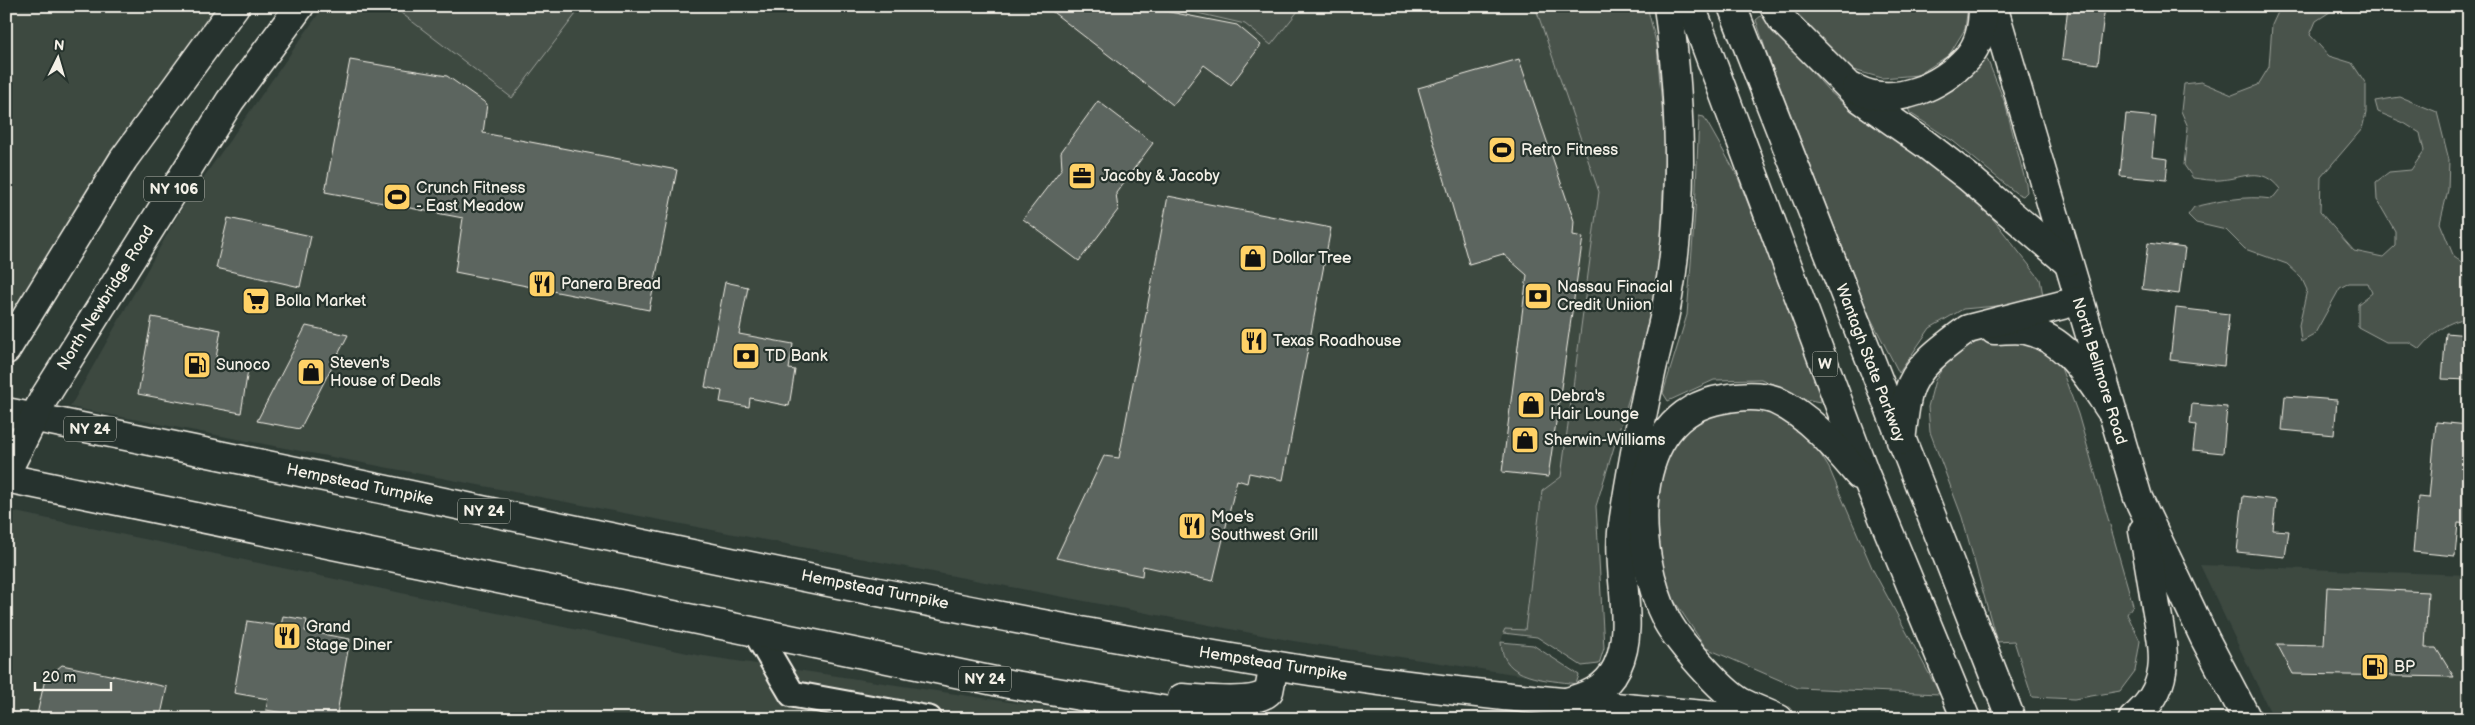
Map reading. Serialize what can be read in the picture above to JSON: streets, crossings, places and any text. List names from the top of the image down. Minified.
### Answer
{"streets":{"main road":["NY 106","North Newbridge Road","Wantagh State Parkway","W","North Bellmore Road","NY 24","Hempstead Turnpike"]},"crossings":[["NY 106","North Newbridge Road"],["NY 106","Hempstead Turnpike"],["North Newbridge Road","Hempstead Turnpike"]],"places":{"sports":["Retro Fitness","Crunch Fitness - East Meadow"],"office":["Jacoby & Jacoby"],"shop":["Dollar Tree","Steven's House of Deals","Debra's Hair Lounge","Sherwin-Williams"],"restaurant":["Panera Bread","Texas Roadhouse","Moe's Southwest Grill","Grand Stage Diner"],"bank":["Nassau Finacial Credit Uniion","TD Bank"],"supermarket":["Bolla Market"],"fuel station":["Sunoco","BP"]},"scale_bar":"20 m","north":"top"}
